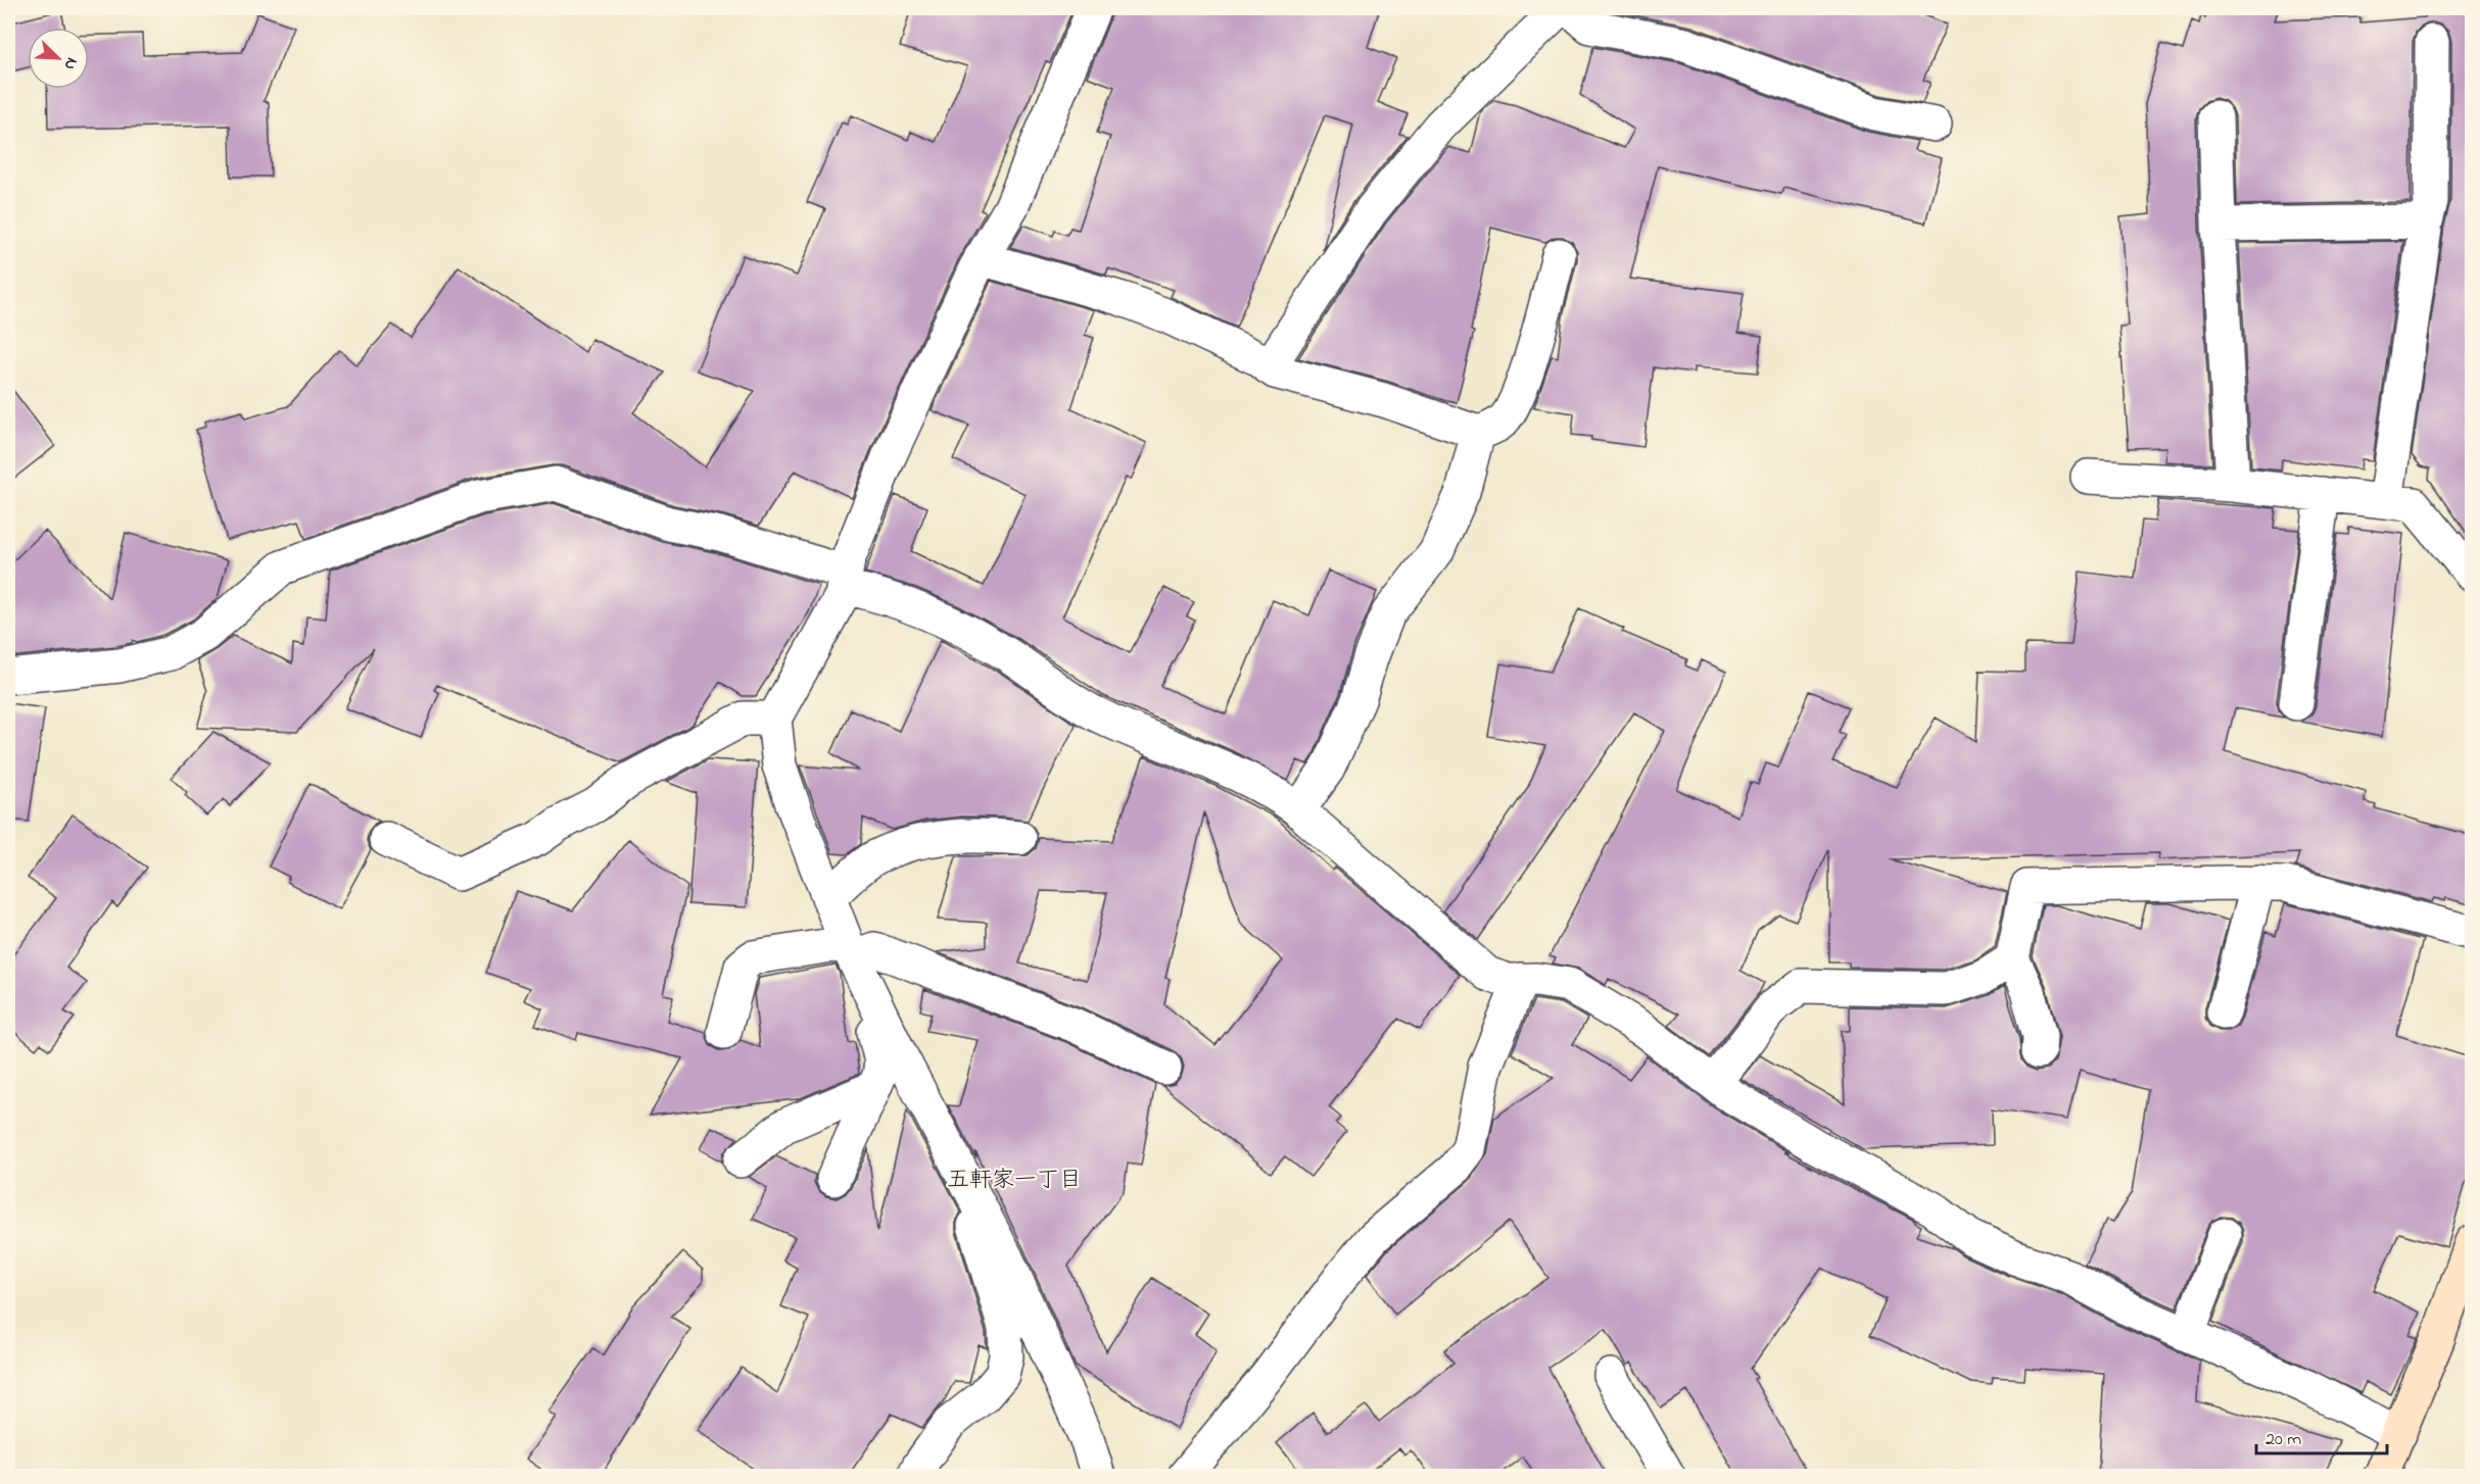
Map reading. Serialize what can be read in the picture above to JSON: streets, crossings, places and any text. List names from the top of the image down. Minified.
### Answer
{"districts":["五軒家一丁目"],"scale_bar":"20 m","north":"bottom right"}
